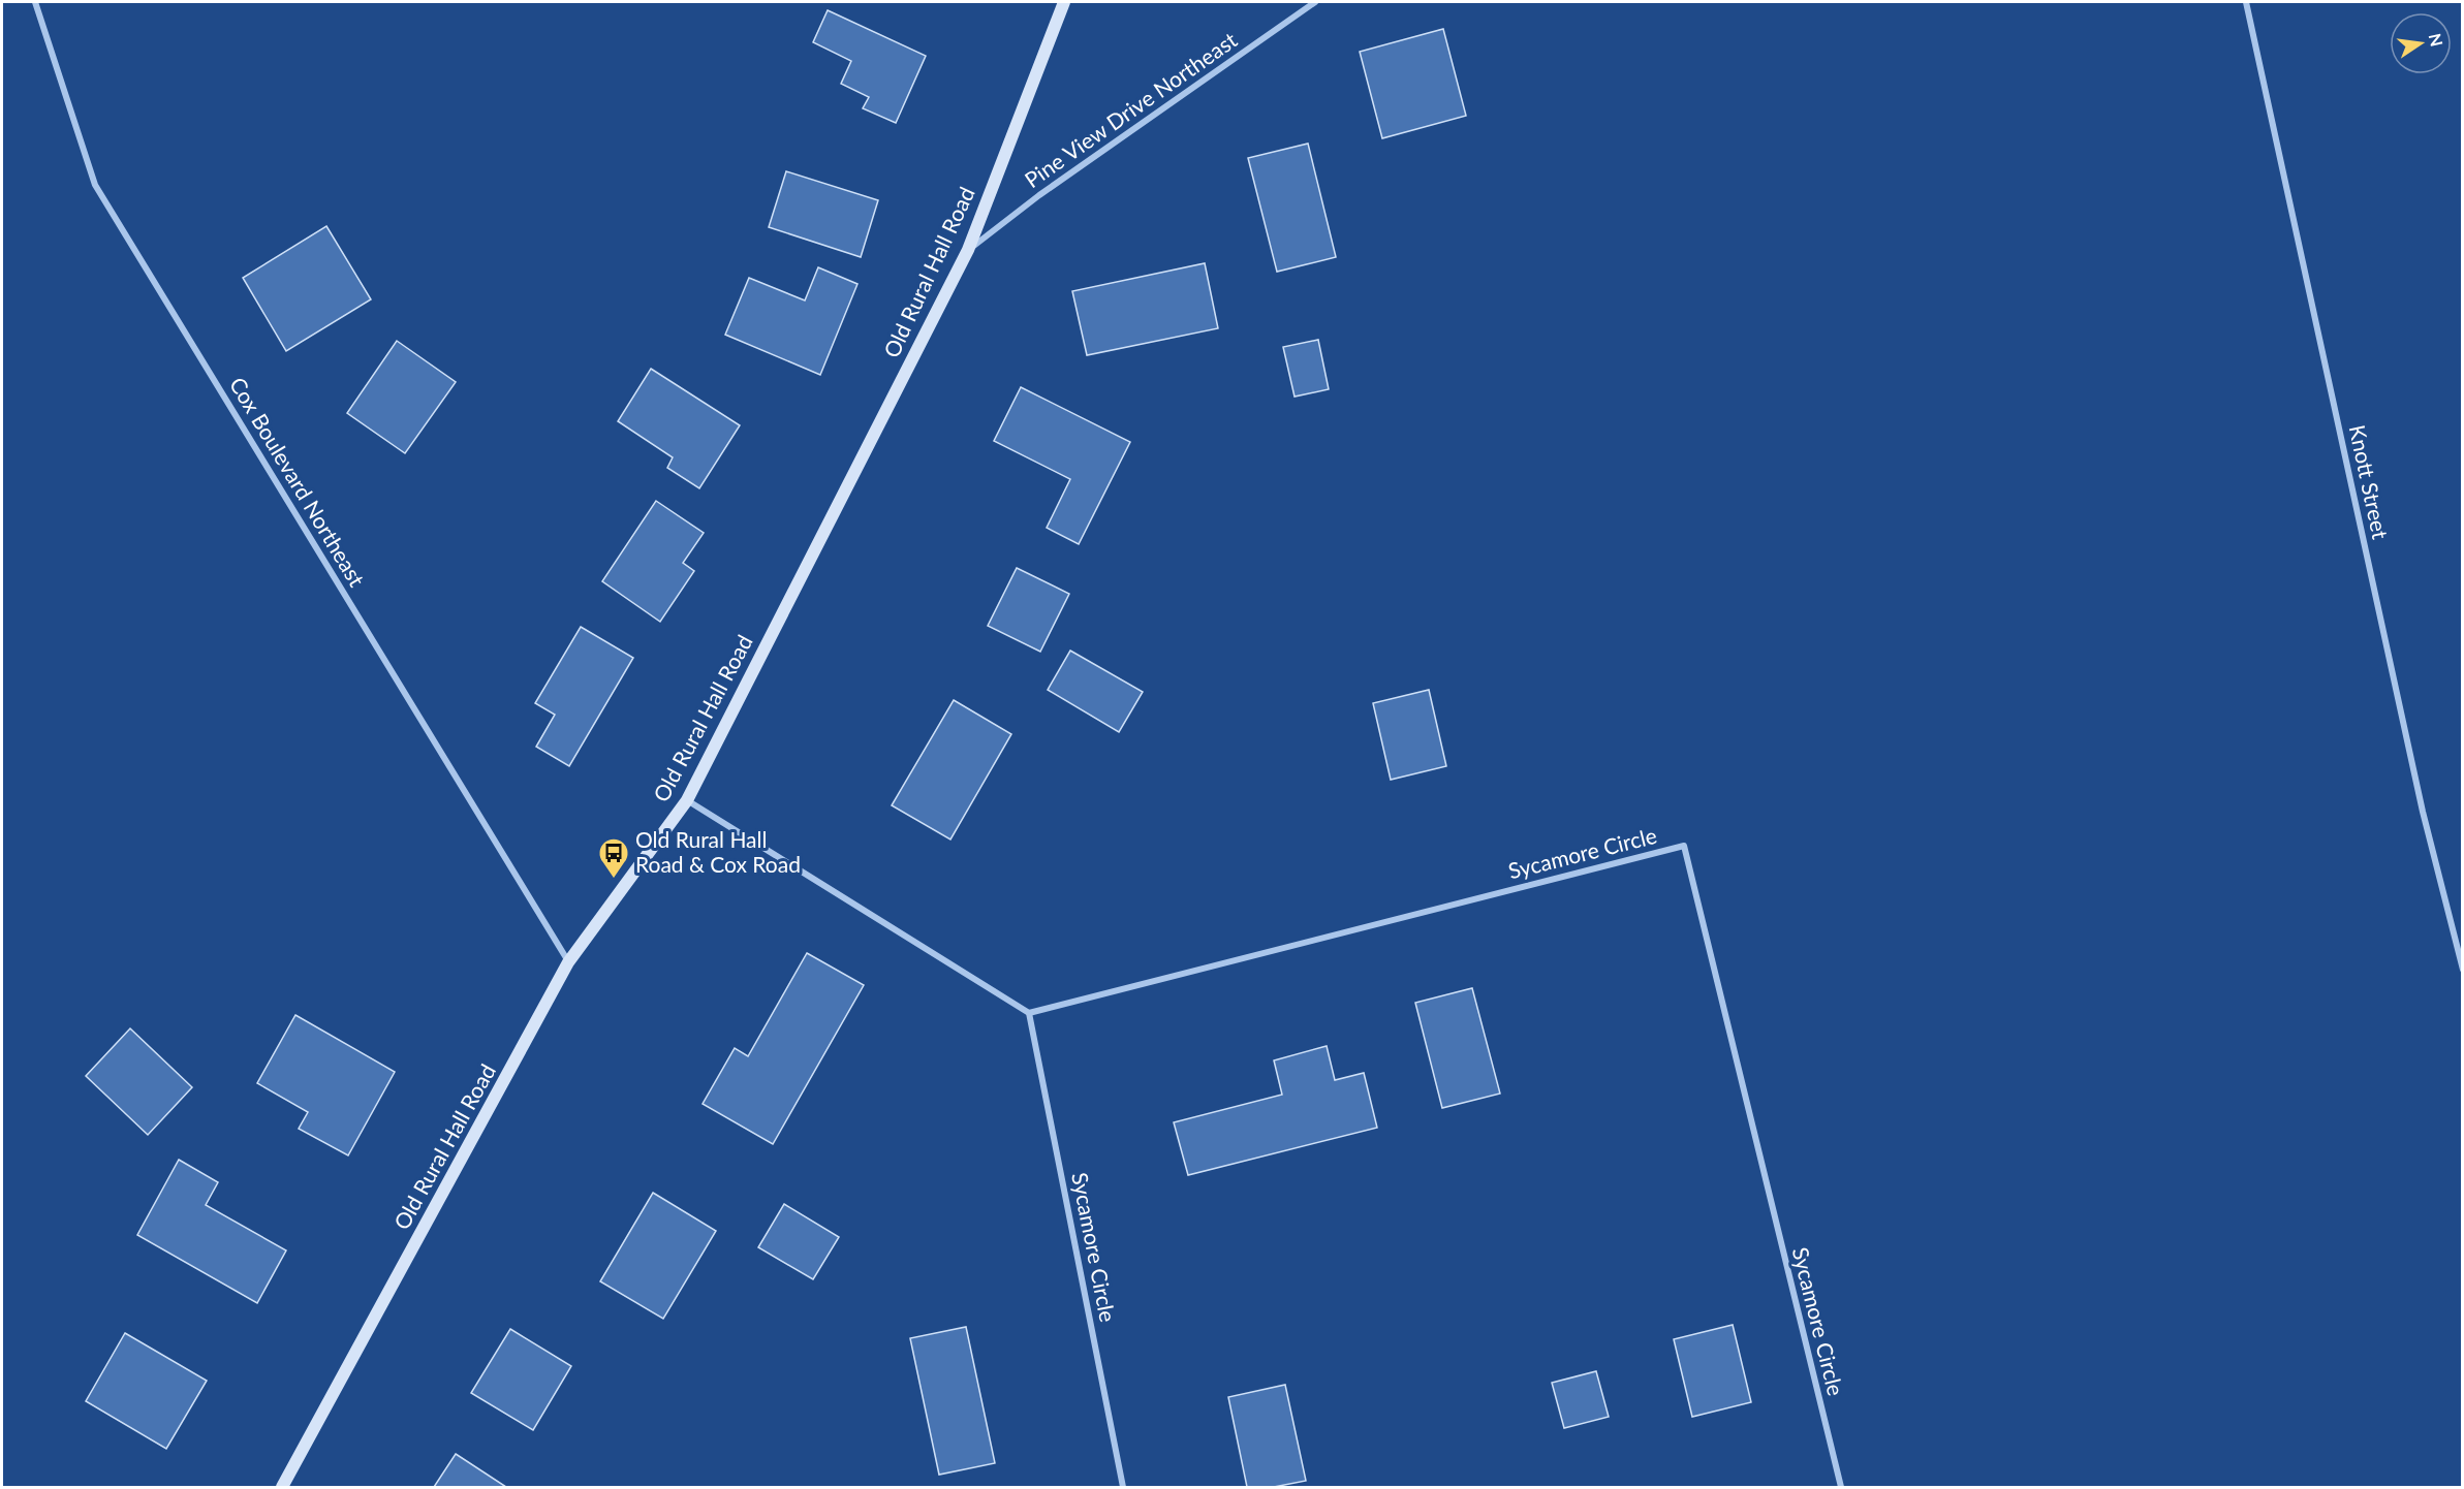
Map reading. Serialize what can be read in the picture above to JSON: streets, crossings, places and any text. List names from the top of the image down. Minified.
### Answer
{"streets":{"main road":["Old Rural Hall Road"],"street":["Pine View Drive Northeast","Cox Boulevard Northeast","Knott Street","Sycamore Circle"]},"crossings":[["Pine View Drive Northeast","Old Rural Hall Road"],["Old Rural Hall Road","Cox Boulevard Northeast"]],"places":{"bus stop":["Old Rural Hall Road & Cox Road"]},"north":"right"}
